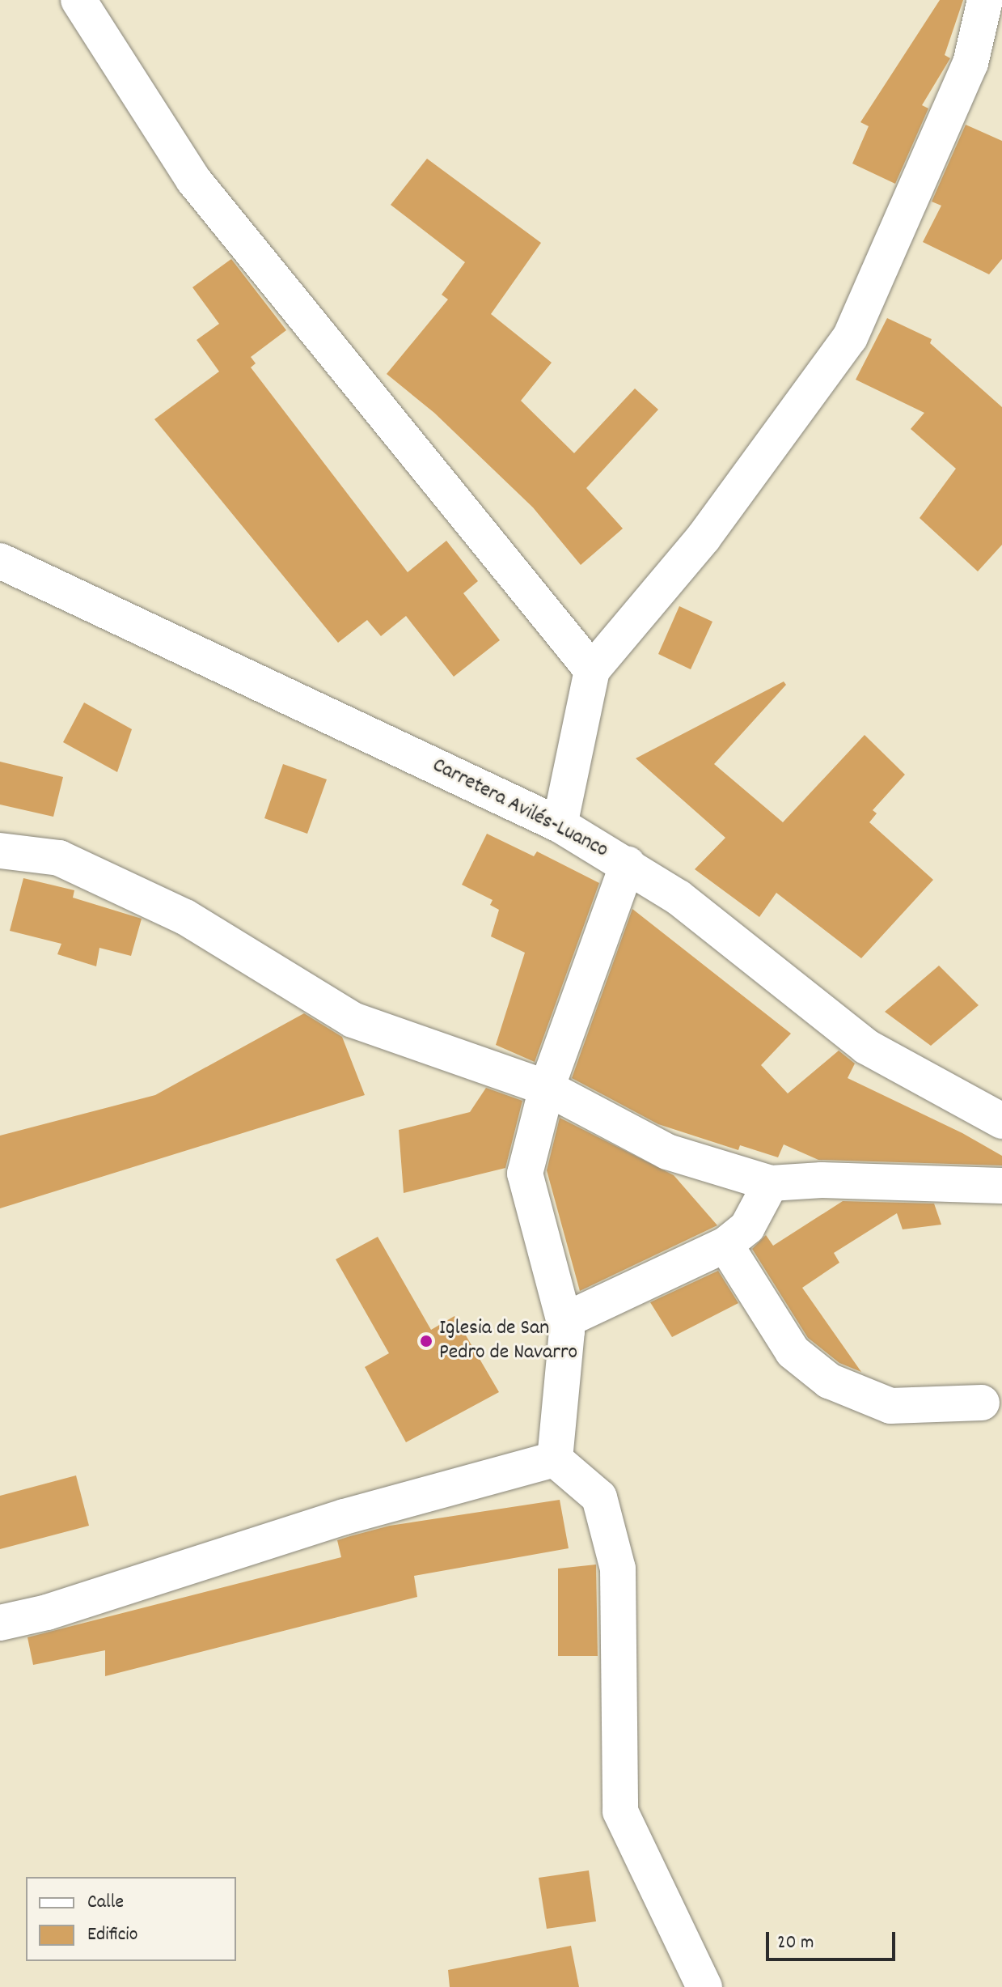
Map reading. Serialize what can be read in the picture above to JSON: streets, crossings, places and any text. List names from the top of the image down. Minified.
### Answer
{"streets":{"street":["Carretera Avilés-Luanco"]},"places":["Iglesia de San Pedro de Navarro"],"legend":["Calle","Edificio"],"scale_bar":"20 m"}
